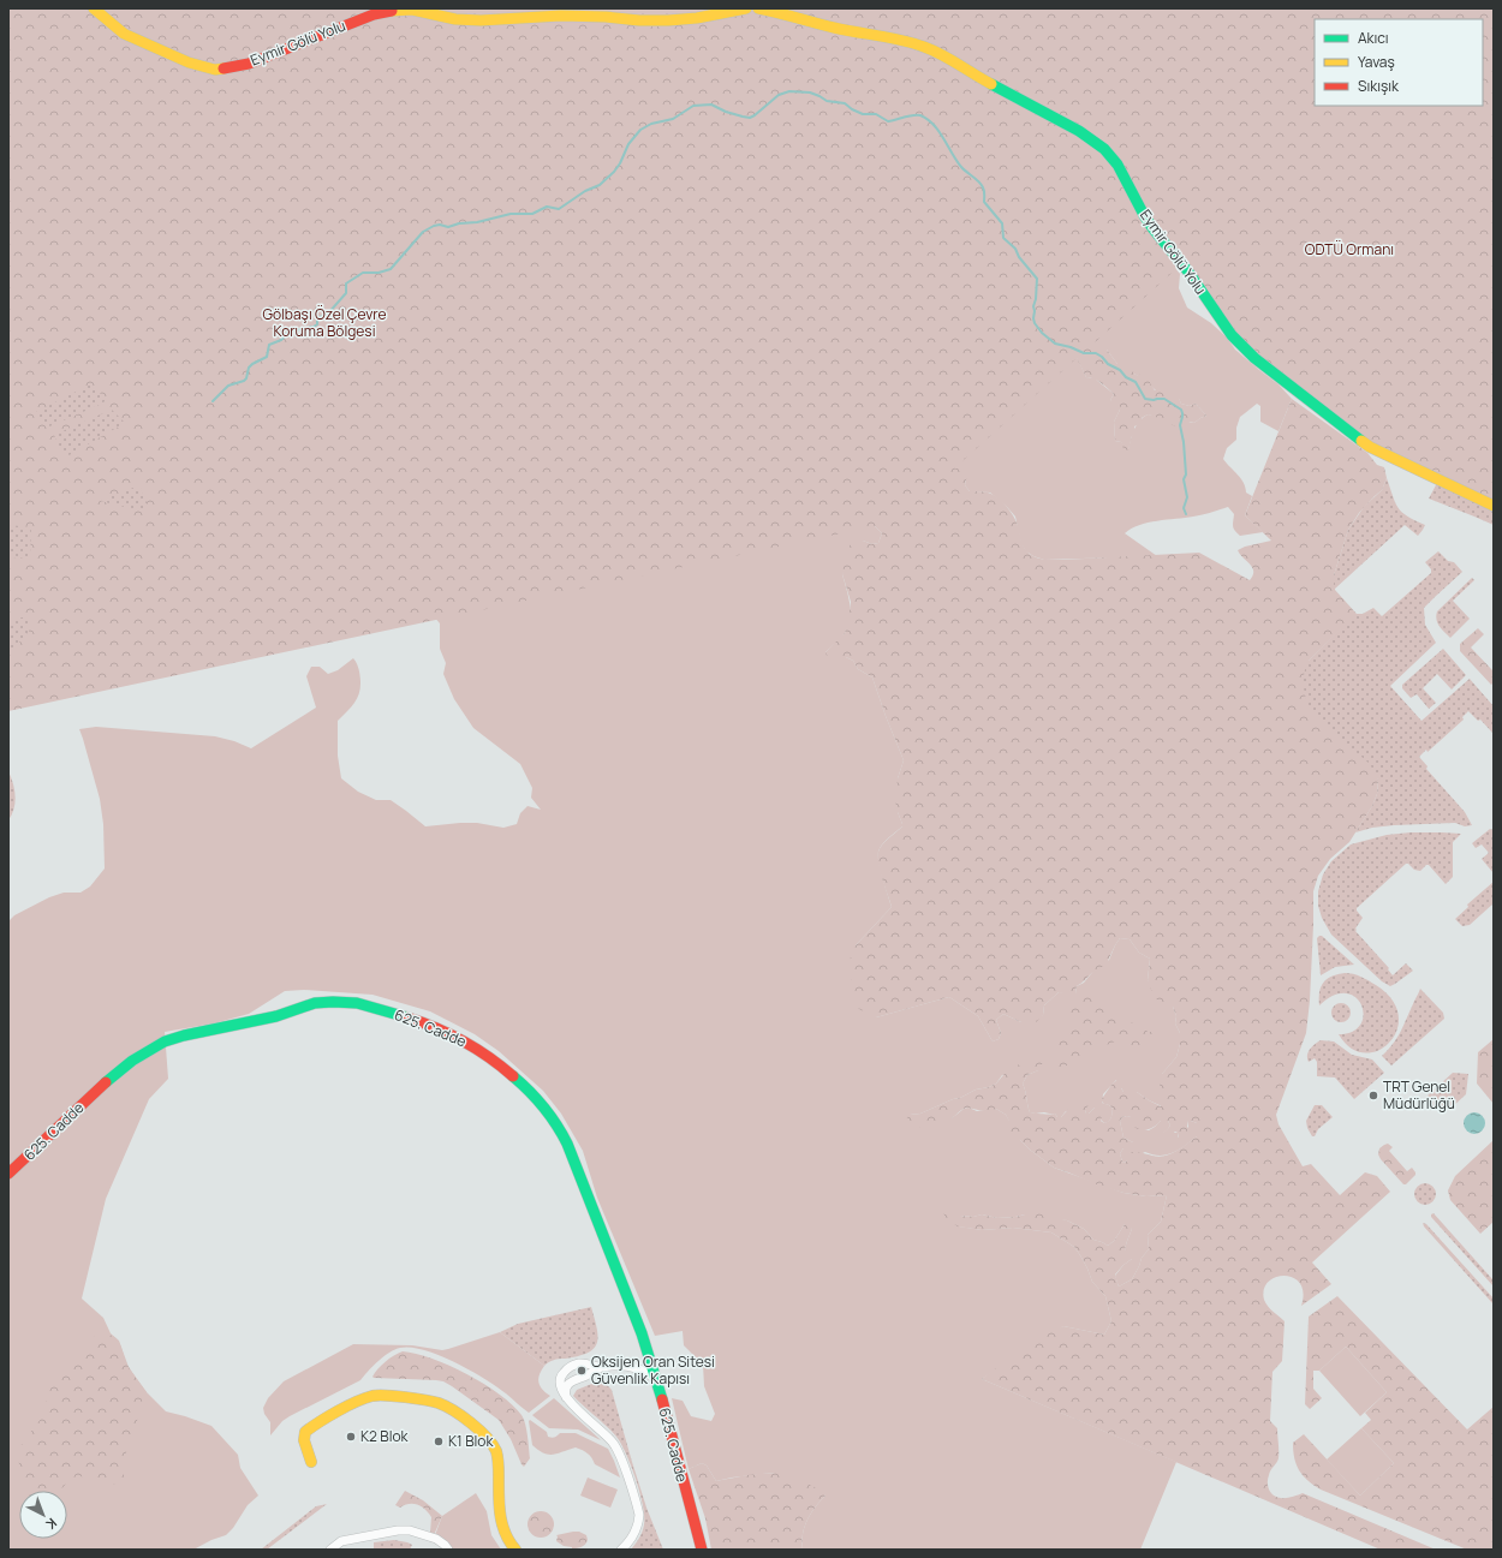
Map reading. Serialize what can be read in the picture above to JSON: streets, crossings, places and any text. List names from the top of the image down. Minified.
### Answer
{"streets":{"street":["Eymir Gölü Yolu","625. Cadde"]},"parks":["ODTÜ Ormanı","Gölbaşı Özel Çevre Koruma Bölgesi"],"places":["TRT Genel Müdürlüğü","Oksijen Oran Sitesi Güvenlik Kapısı","K2 Blok","K1 Blok"],"legend":["Akıcı","Yavaş","Sıkışık"],"north":"bottom right"}
